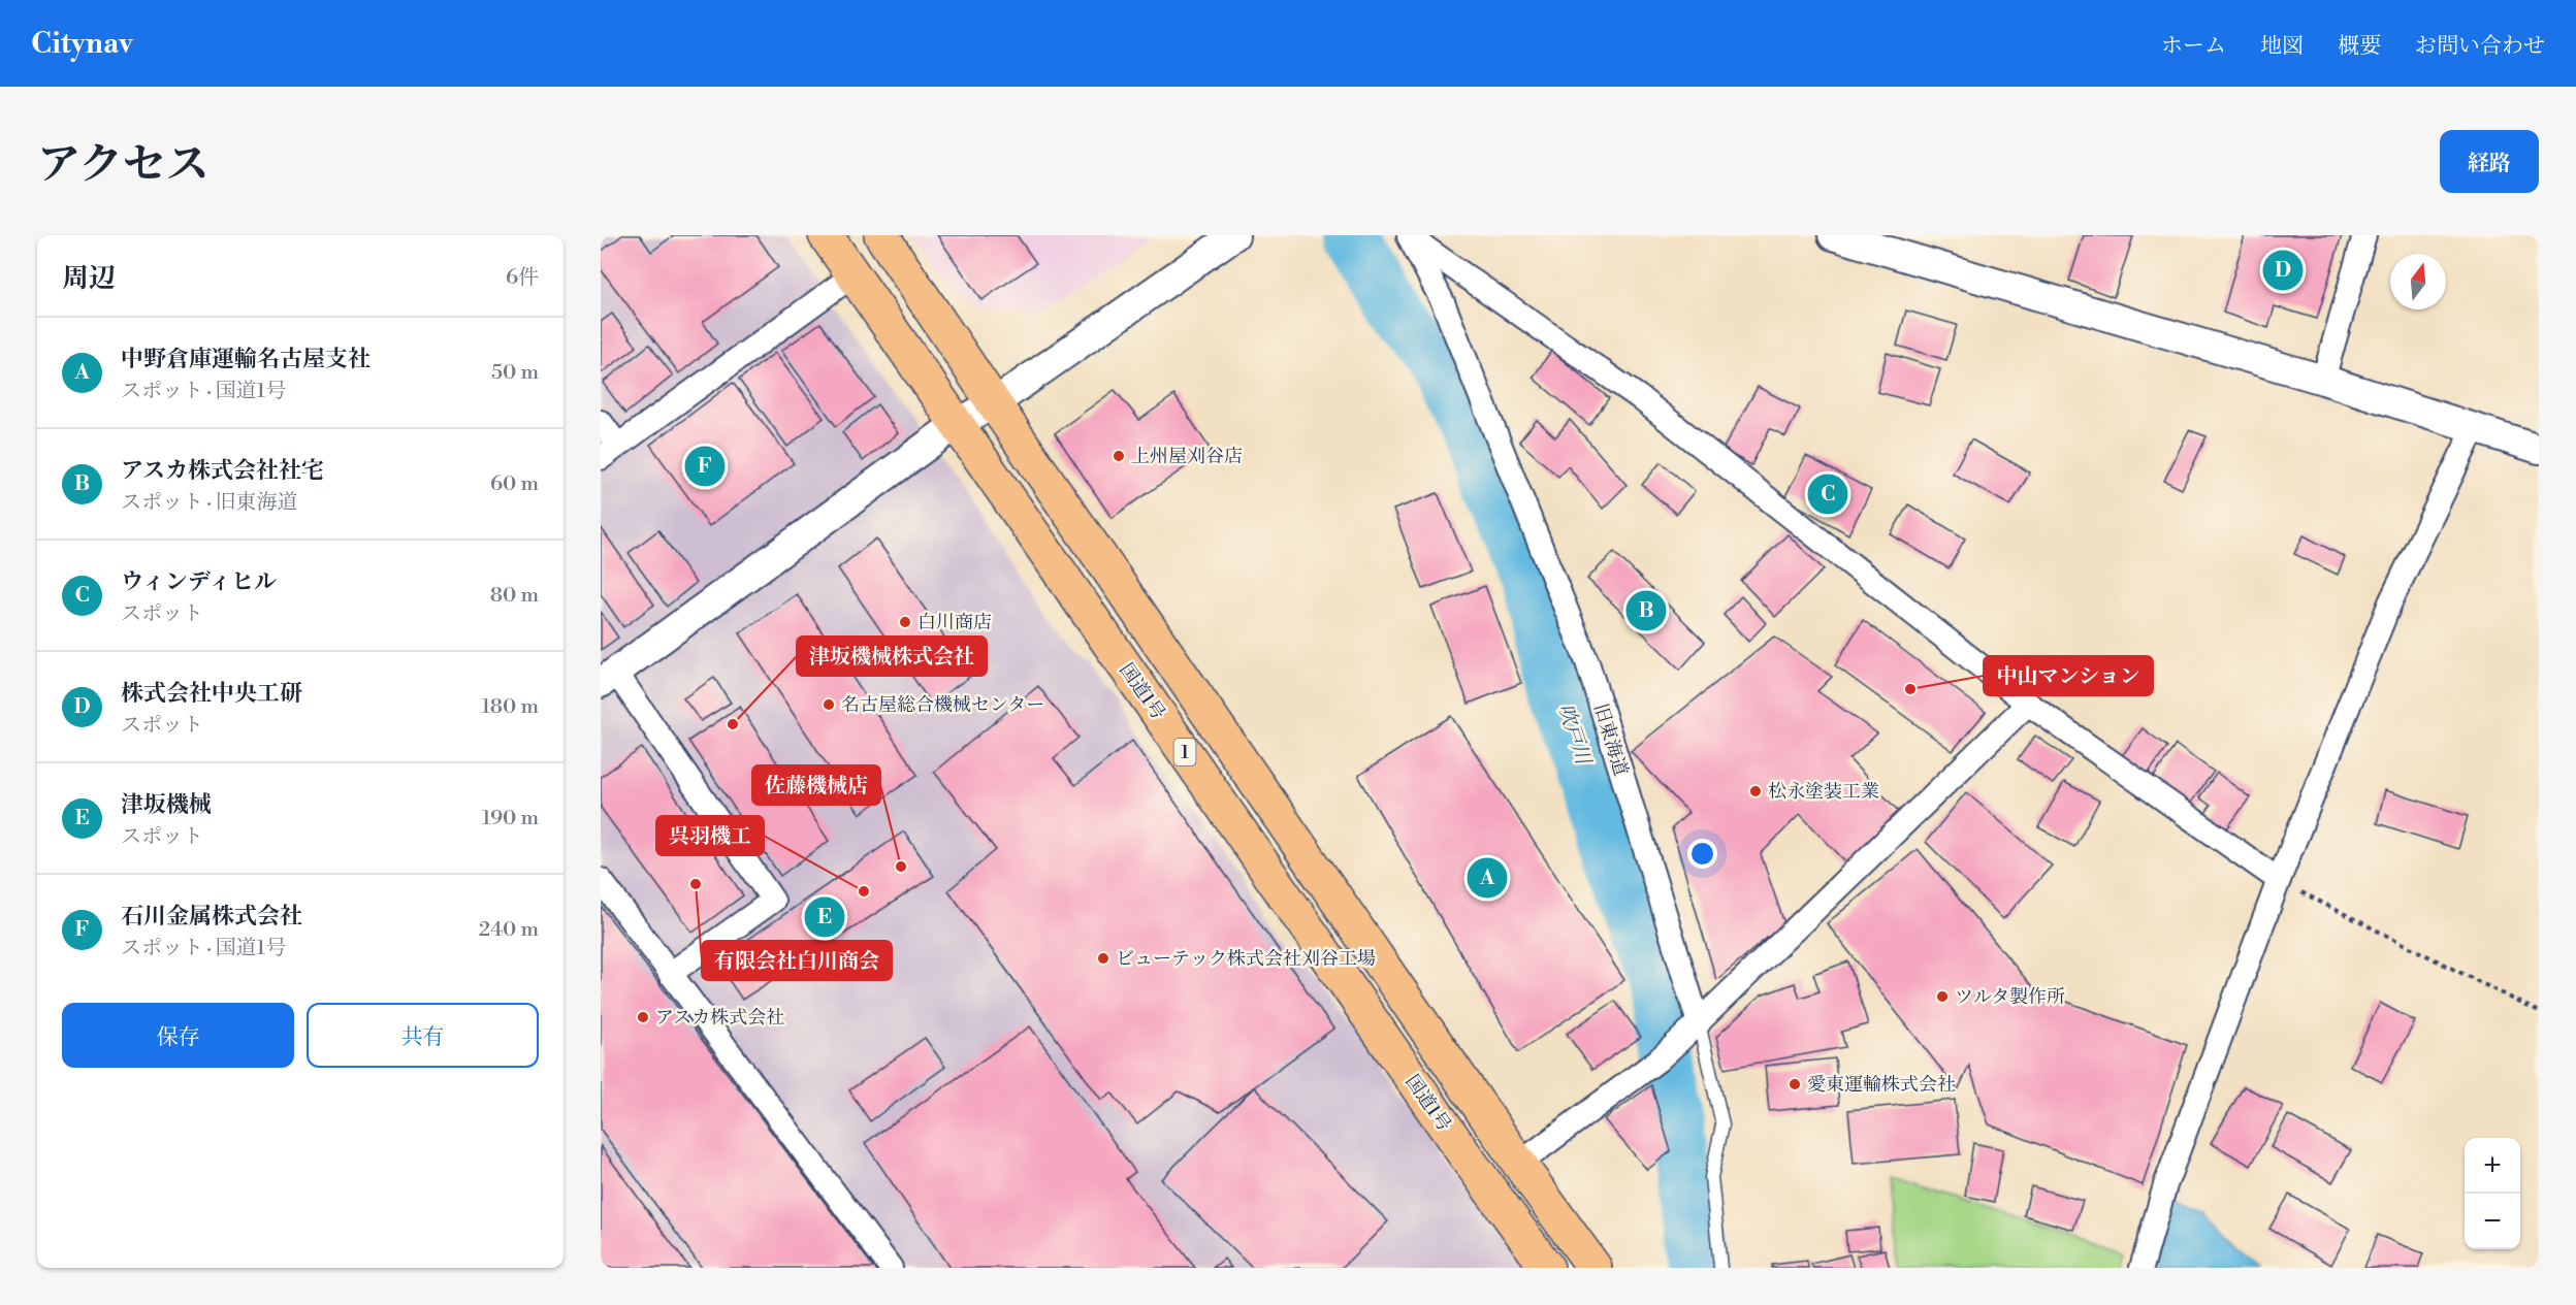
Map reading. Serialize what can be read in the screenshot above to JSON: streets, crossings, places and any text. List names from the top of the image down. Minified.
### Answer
{"streets":{"highway":["国道1号","1"],"street":["旧東海道"]},"water":["吹戸川"],"places":["上州屋刈谷店","白川商店","中山マンション","名古屋総合機械センター","津坂機械株式会社","松永塗装工業","佐藤機械店","有限会社白川商会","呉羽機工","ビューテック株式会社刈谷工場","ツルタ製作所","アスカ株式会社","愛東運輸株式会社"],"north":"top","page":{"header":"Citynav","nav":["ホーム","地図","概要","お問い合わせ"],"title":"アクセス","buttons":["経路",["保存","共有"]],"heading":["周辺","6件"],"pins":["D","F","C","B","A","E"],"list":[{"mark":"A","name":"中野倉庫運輸名古屋支社","note":"スポット · 国道1号","value":"50 m"},{"mark":"B","name":"アスカ株式会社社宅","note":"スポット · 旧東海道","value":"60 m"},{"mark":"C","name":"ウィンディヒル","note":"スポット","value":"80 m"},{"mark":"D","name":"株式会社中央工研","note":"スポット","value":"180 m"},{"mark":"E","name":"津坂機械","note":"スポット","value":"190 m"},{"mark":"F","name":"石川金属株式会社","note":"スポット · 国道1号","value":"240 m"}],"map_buttons":["+","−"]}}
